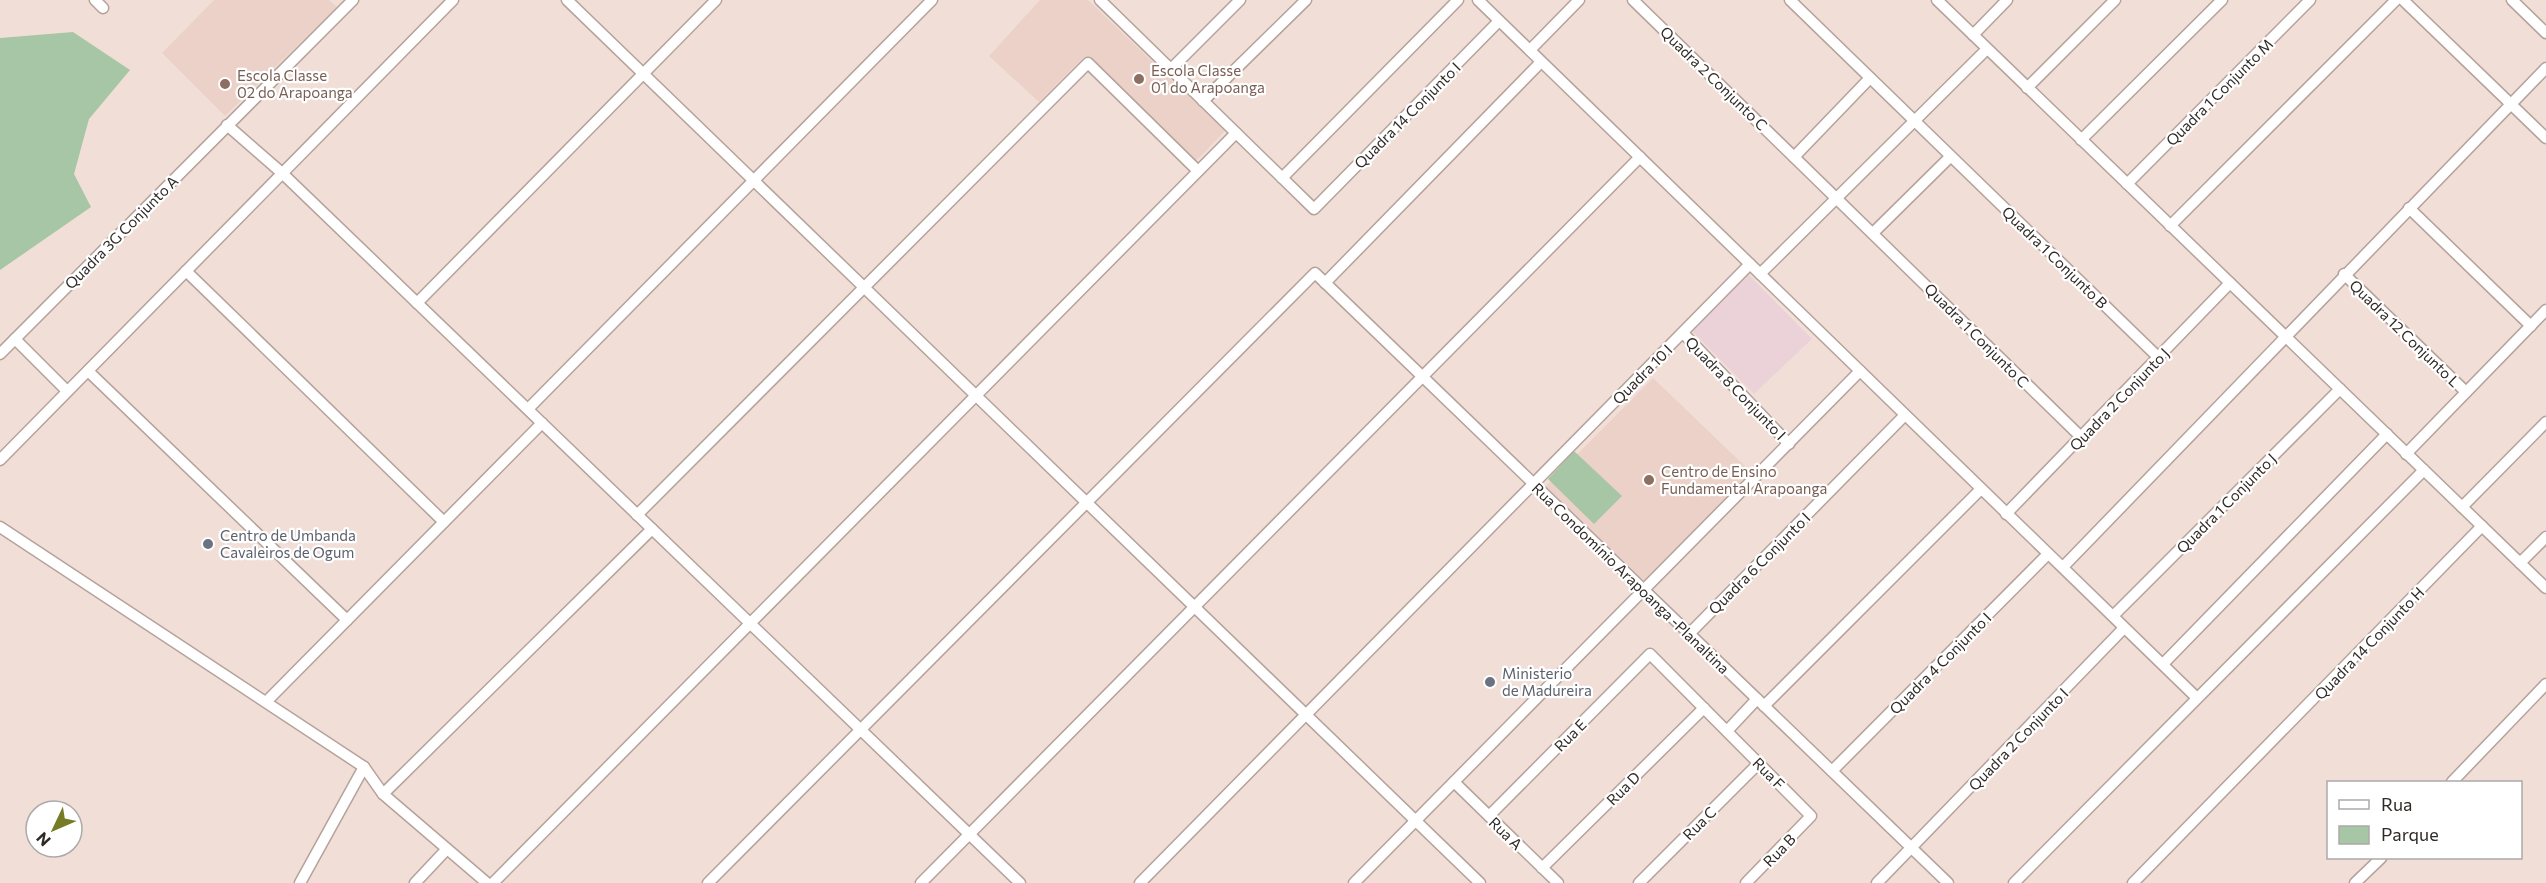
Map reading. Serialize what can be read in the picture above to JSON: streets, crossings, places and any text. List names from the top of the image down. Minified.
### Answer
{"streets":{"street":["Quadra 2 Conjunto C","Quadra 1 Conjunto M","Quadra 14 Conjunto I","Quadra 3G Conjunto A","Quadra 1 Conjunto B","Quadra 12 Conjunto L","Quadra 1 Conjunto C","Quadra 10 I","Quadra 8 Conjunto I","Quadra 2 Conjunto J","Quadra 1 Conjunto J","Quadra 6 Conjunto I","Rua Condomínio Arapoanga -Planaltina","Quadra 14 Conjunto H","Quadra 4 Conjunto I","Rua E","Quadra 2 Conjunto I","Rua F","Rua D","Rua C","Rua A","Rua B"]},"crossings":[["Quadra 2 Conjunto C","Quadra 1 Conjunto C"],["Quadra 1 Conjunto B","Quadra 2 Conjunto J"],["Quadra 1 Conjunto C","Quadra 2 Conjunto J"],["Quadra 10 I","Quadra 8 Conjunto I"],["Quadra 10 I","Rua Condomínio Arapoanga -Planaltina"],["Quadra 6 Conjunto I","Rua Condomínio Arapoanga -Planaltina"],["Rua Condomínio Arapoanga -Planaltina","Quadra 4 Conjunto I"],["Rua Condomínio Arapoanga -Planaltina","Quadra 2 Conjunto I"],["Rua E","Rua F"],["Rua E","Rua A"],["Rua F","Rua D"],["Rua F","Rua C"],["Rua F","Rua B"],["Rua D","Rua A"]],"places":["Escola Classe 01 do Arapoanga","Escola Classe 02 do Arapoanga","Centro de Ensino Fundamental Arapoanga","Centro de Umbanda Cavaleiros de Ogum","Ministerio de Madureira"],"legend":["Rua","Parque"],"north":"bottom left"}
